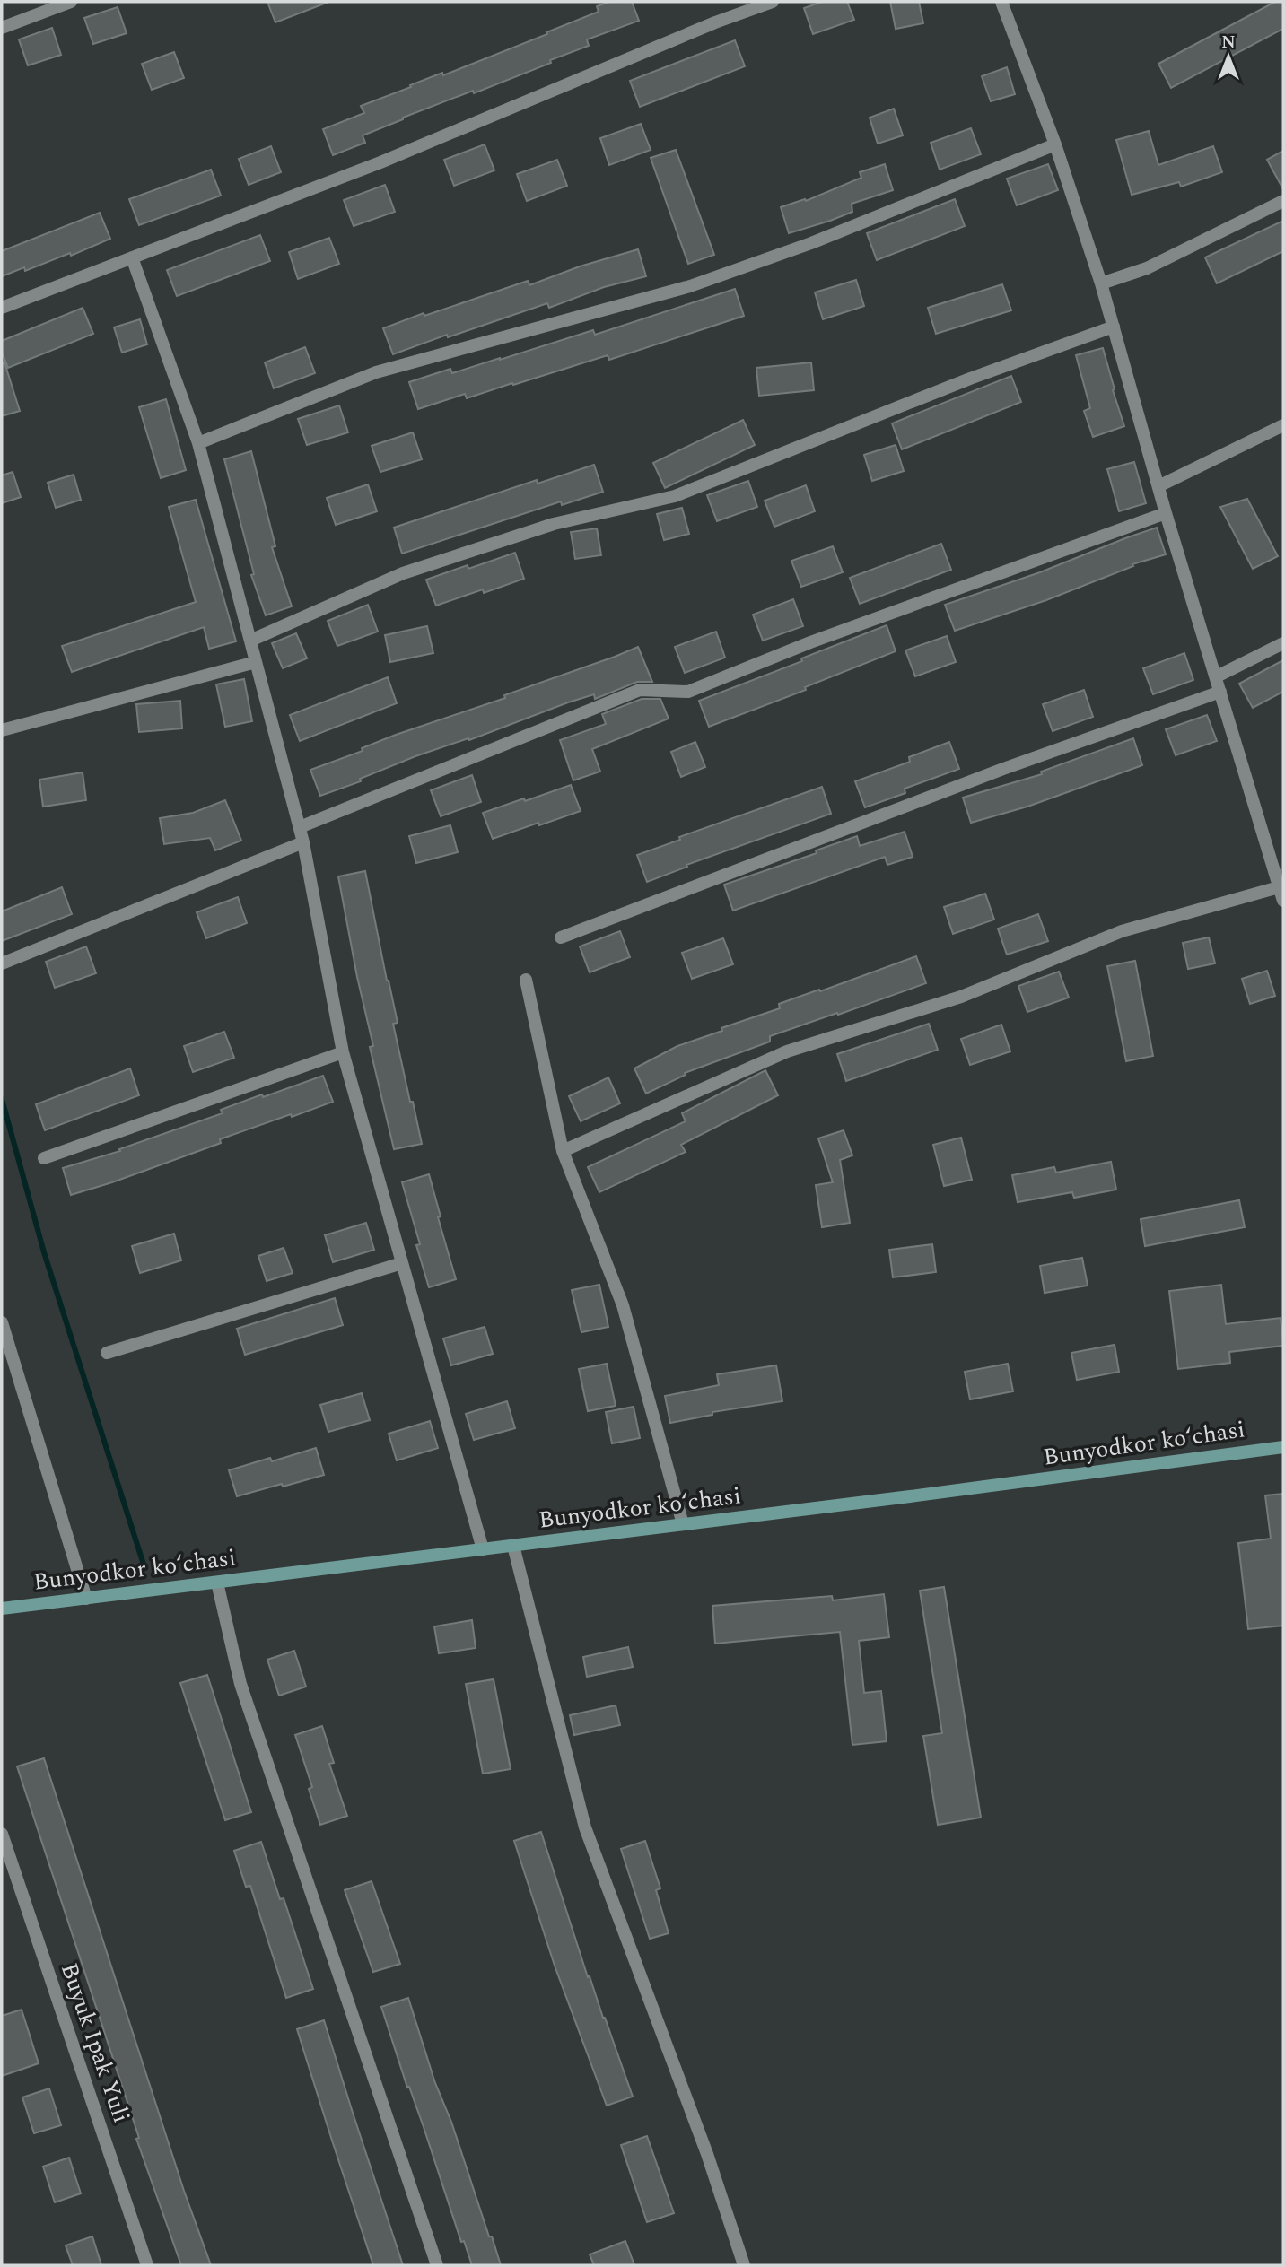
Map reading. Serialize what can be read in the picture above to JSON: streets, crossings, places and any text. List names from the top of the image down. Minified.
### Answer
{"streets":{"main road":["Bunyodkor koʻchasi"],"street":["Buyuk Ipak Yuli"]},"north":"top"}
